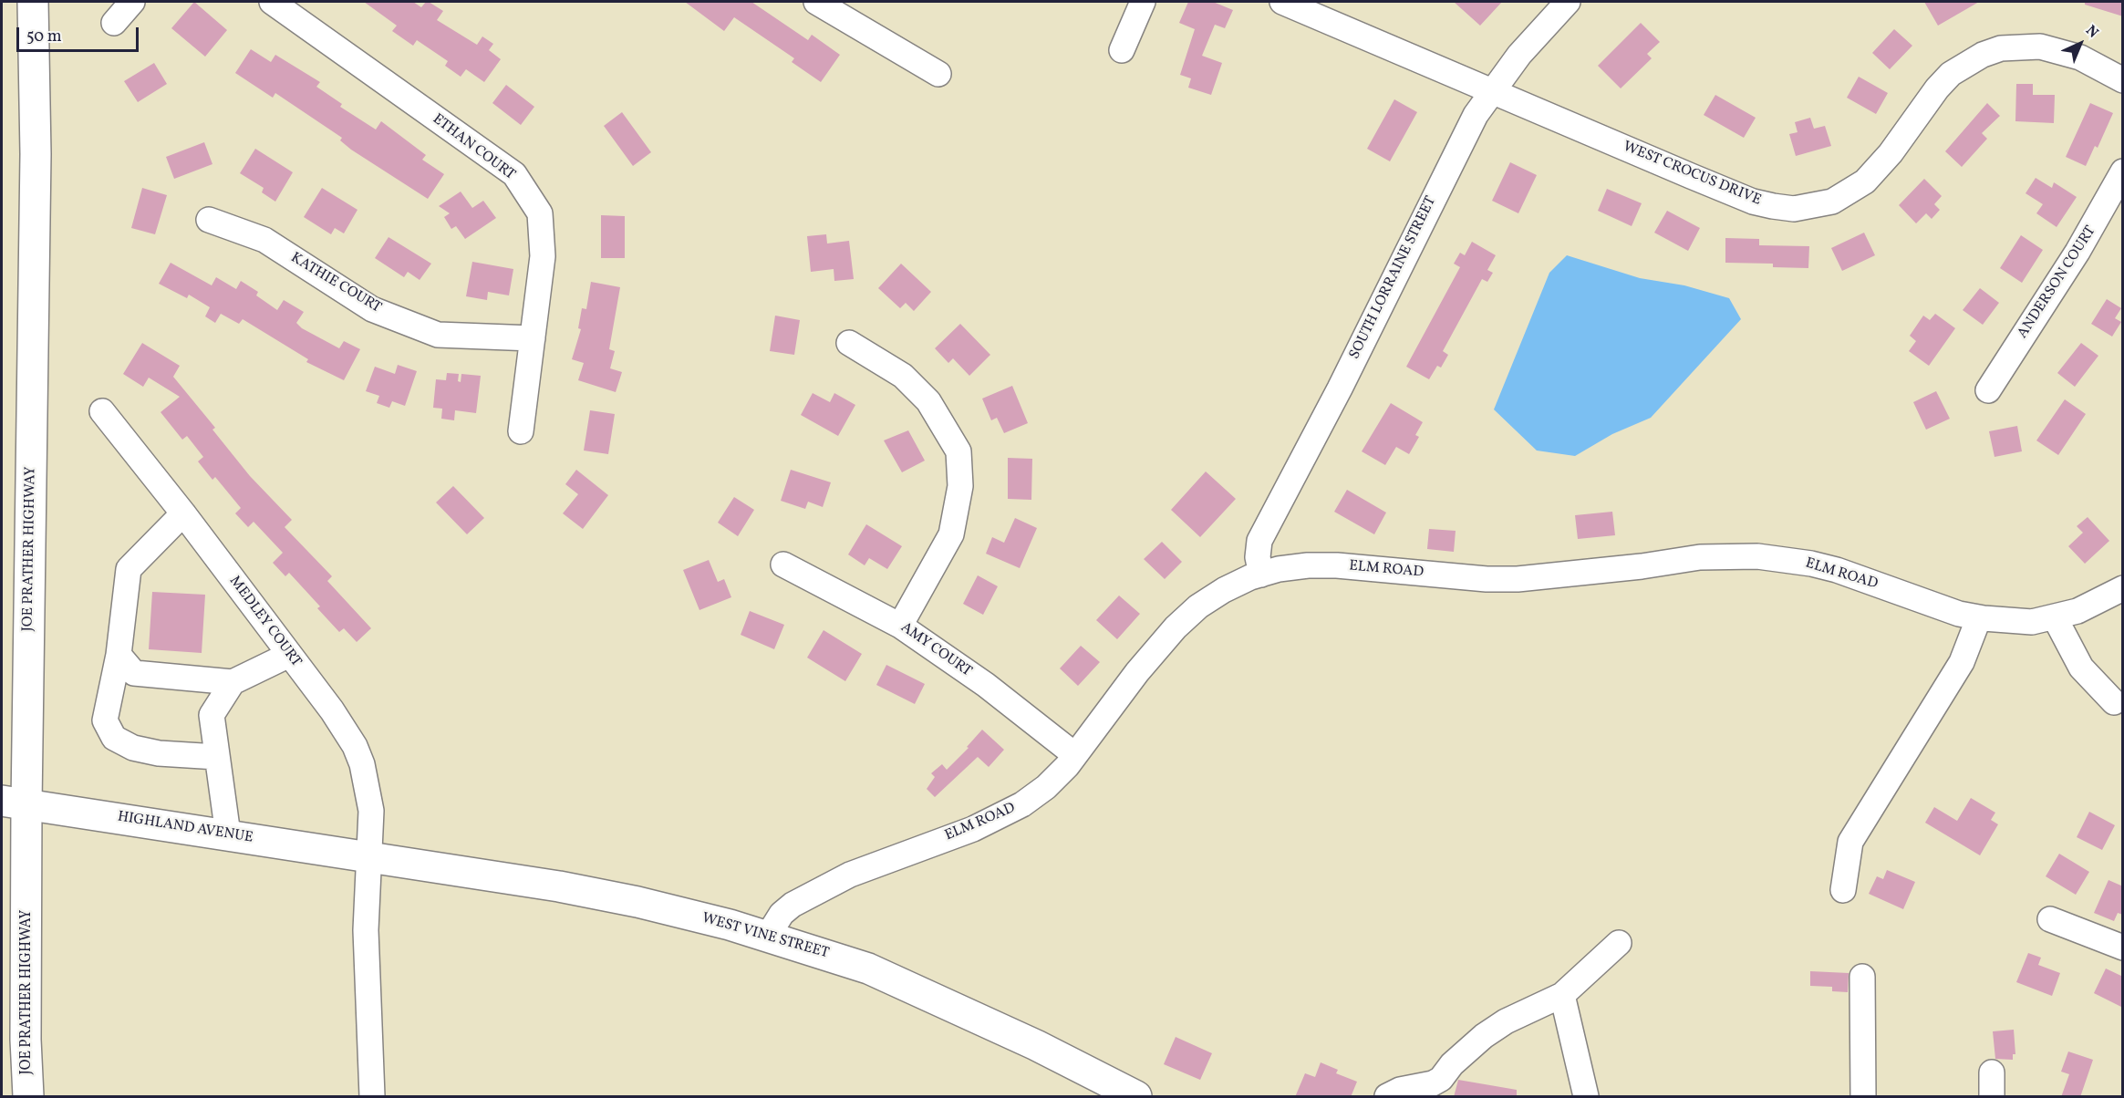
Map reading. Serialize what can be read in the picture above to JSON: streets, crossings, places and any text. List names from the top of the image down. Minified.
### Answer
{"streets":{"main road":["JOE PRATHER HIGHWAY","HIGHLAND AVENUE","WEST VINE STREET"],"street":["ETHAN COURT","WEST CROCUS DRIVE","SOUTH LORRAINE STREET","ANDERSON COURT","KATHIE COURT","ELM ROAD","MEDLEY COURT","AMY COURT"]},"crossings":[["ETHAN COURT","KATHIE COURT"],["WEST CROCUS DRIVE","SOUTH LORRAINE STREET"],["SOUTH LORRAINE STREET","ELM ROAD"],["JOE PRATHER HIGHWAY","HIGHLAND AVENUE"],["ELM ROAD","AMY COURT"],["ELM ROAD","WEST VINE STREET"],["MEDLEY COURT","HIGHLAND AVENUE"],["MEDLEY COURT","WEST VINE STREET"],["HIGHLAND AVENUE","WEST VINE STREET"]],"scale_bar":"50 m","north":"top right"}
